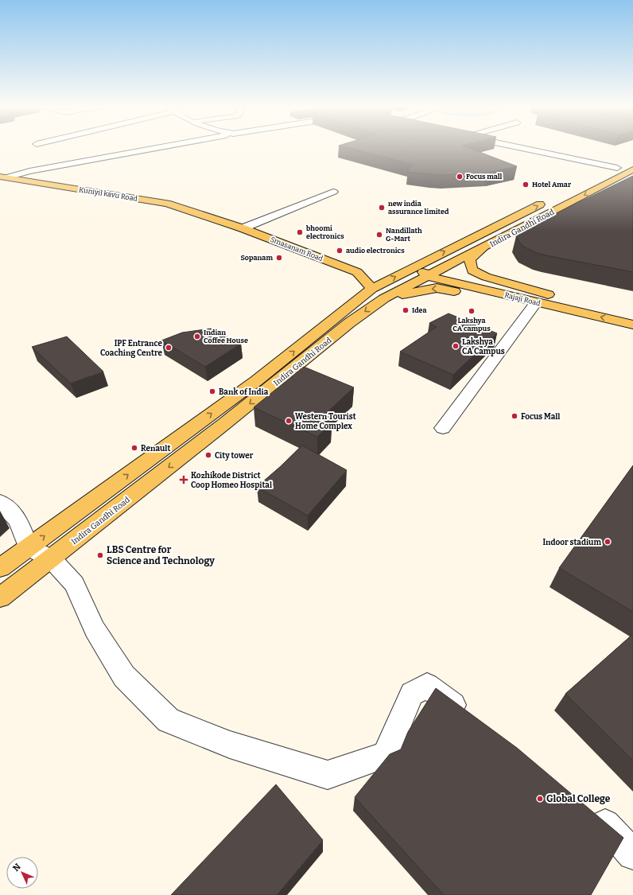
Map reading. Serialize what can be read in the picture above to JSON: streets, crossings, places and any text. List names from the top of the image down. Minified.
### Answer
{"streets":{"main road":["Kuniyil kavu Road","Indira Gandhi Road","Smasanam Road"]},"crossings":[["Kuniyil kavu Road","Smasanam Road"],["Indira Gandhi Road","Smasanam Road"]],"places":{"other":["Focus mall","Hotel Amar","new india assurance limited","bhoomi electronics","Nandillath G-Mart","audio electronics","Sopanam","Idea","Lakshya CA campus","Indian Coffee House","Lakshya CA Campus","IPF Entrance Coaching Centre","Bank of India","Focus Mall","Western Tourist Home Complex","Renault","City tower","Indoor stadium","LBS Centre for Science and Technology","Global College"],"health":["Kozhikode District Coop Homeo Hospital"]},"north":"top left"}
